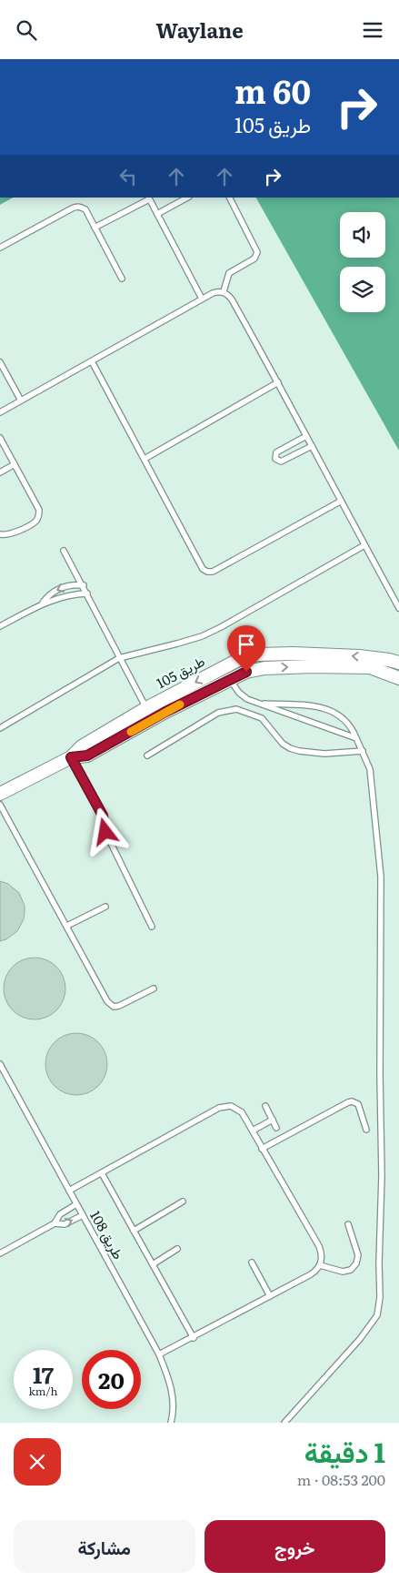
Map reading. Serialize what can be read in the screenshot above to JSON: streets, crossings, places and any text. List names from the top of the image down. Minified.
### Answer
{"streets":{"street":["طريق 105"],"lane":["طريق 108"]},"page":{"header":"Waylane","turn":["60 m","طريق 105"],"speed":"17 km/h","limit":"20","heading":["1 دقيقة","200 m · 08:53"],"buttons":["خروج","مشاركة"]}}
